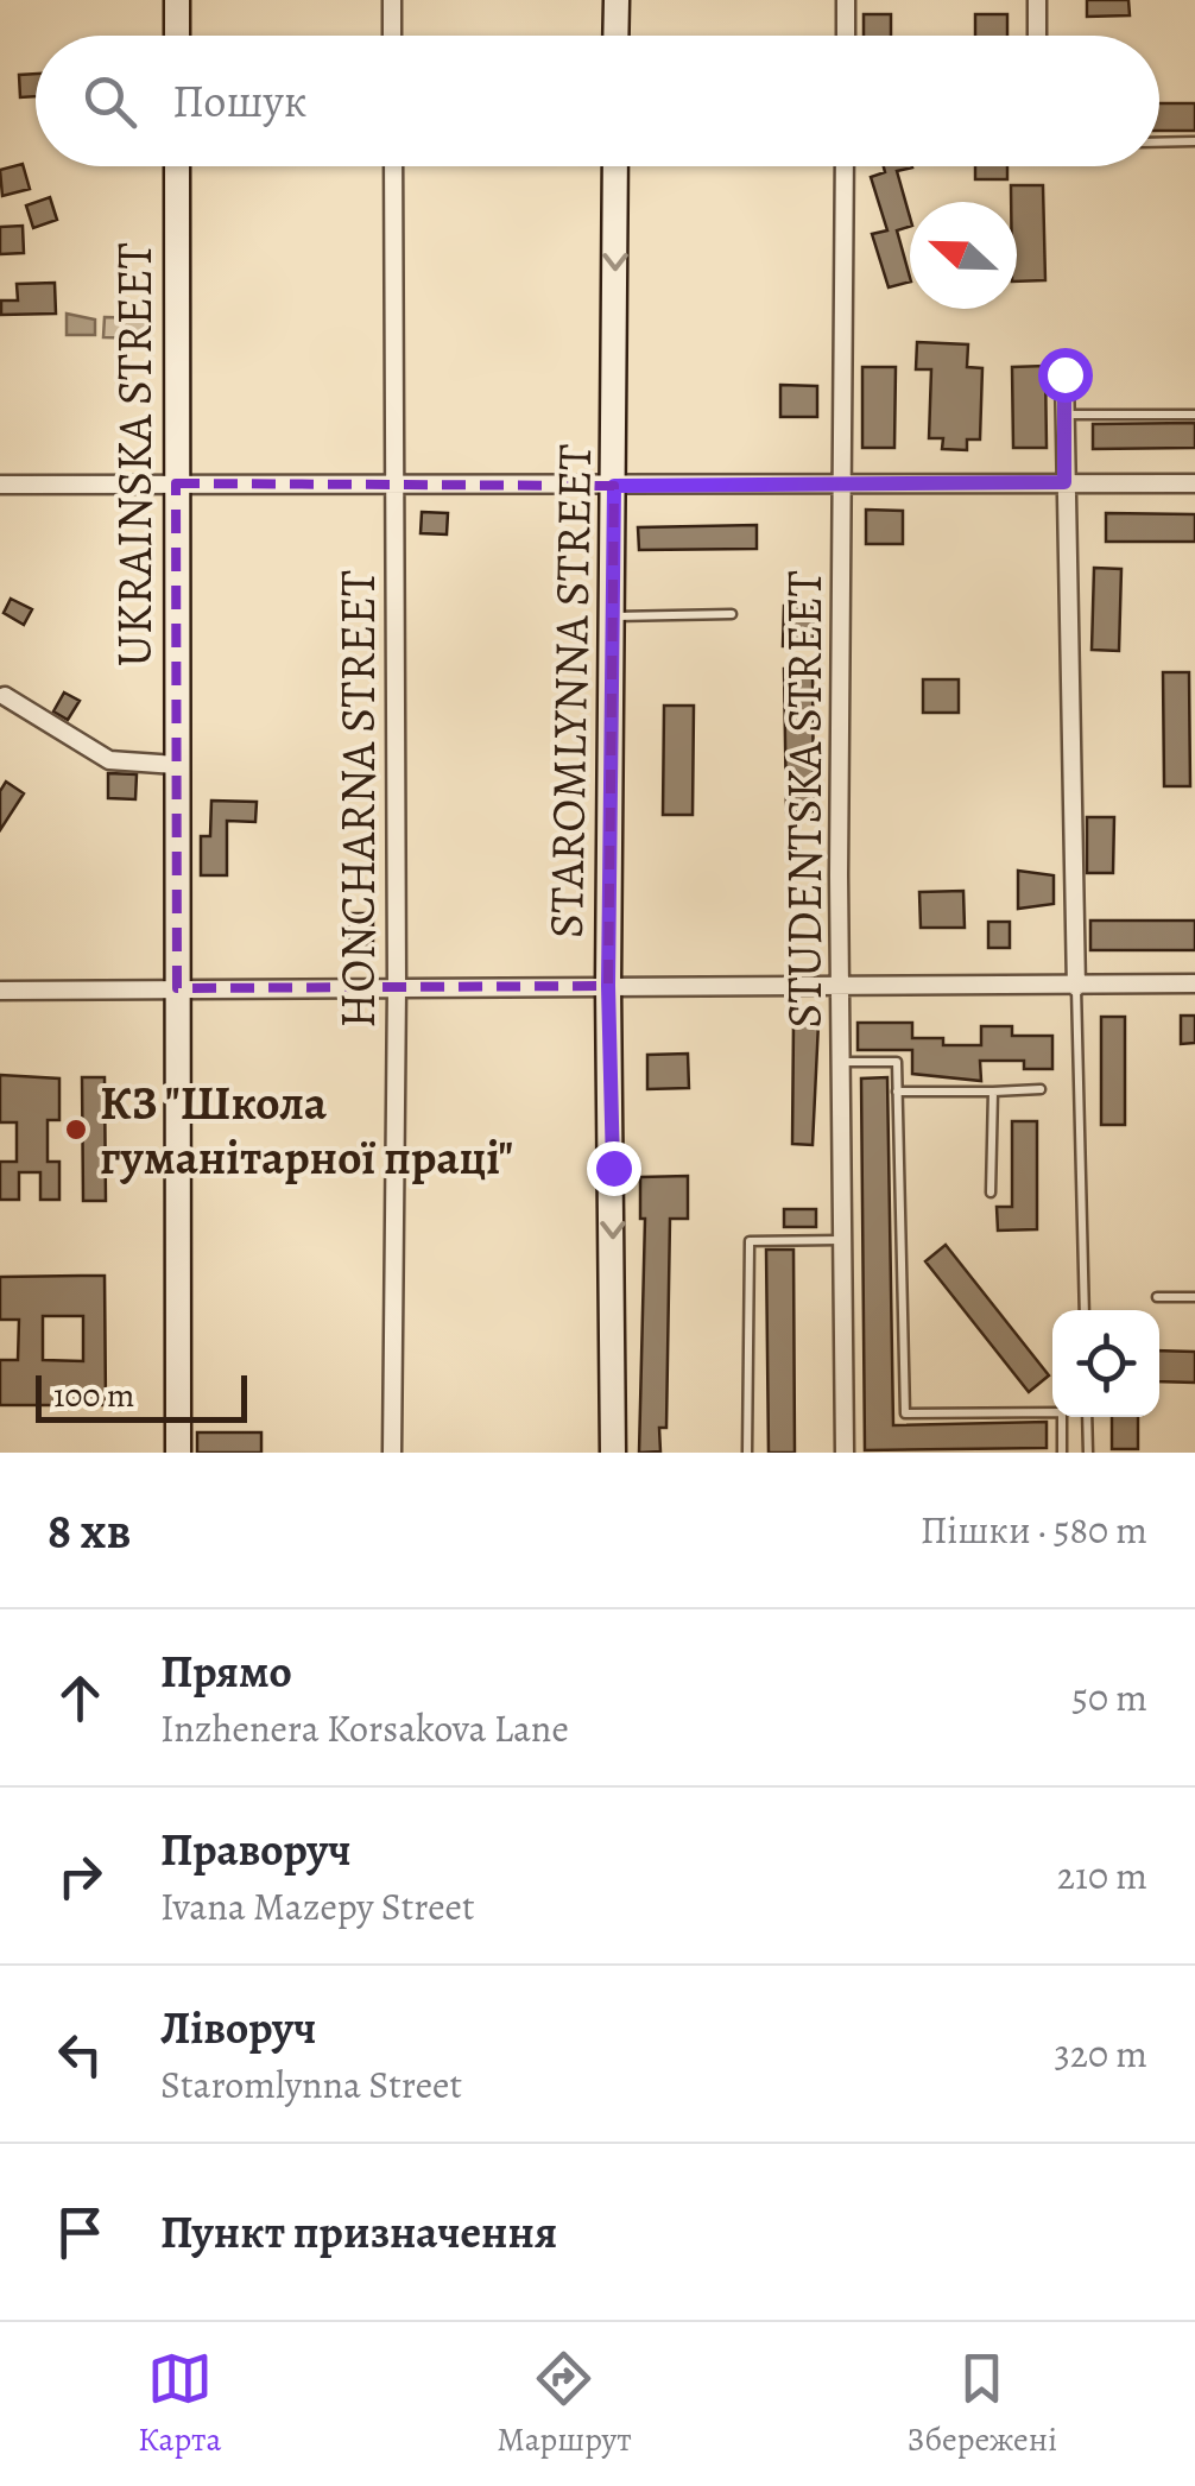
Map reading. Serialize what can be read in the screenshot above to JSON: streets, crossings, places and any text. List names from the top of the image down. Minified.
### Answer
{"streets":{"street":["UKRAINSKA STREET","STAROMLYNNA STREET","HONCHARNA STREET","STUDENTSKA STREET"]},"one_way":["STAROMLYNNA STREET"],"places":["КЗ \"Школа гуманітарної праці\""],"scale_bar":"100 m","north":"left","page":{"search":"Пошук","scale":"100 m","heading":["8 хв","Пішки · 580 m"],"list":[["Прямо","Inzhenera Korsakova Lane","50 m"],["Праворуч","Ivana Mazepy Street","210 m"],["Ліворуч","Staromlynna Street","320 m"],"Пункт призначення"],"nav":["Карта","Маршрут","Збережені"]}}
